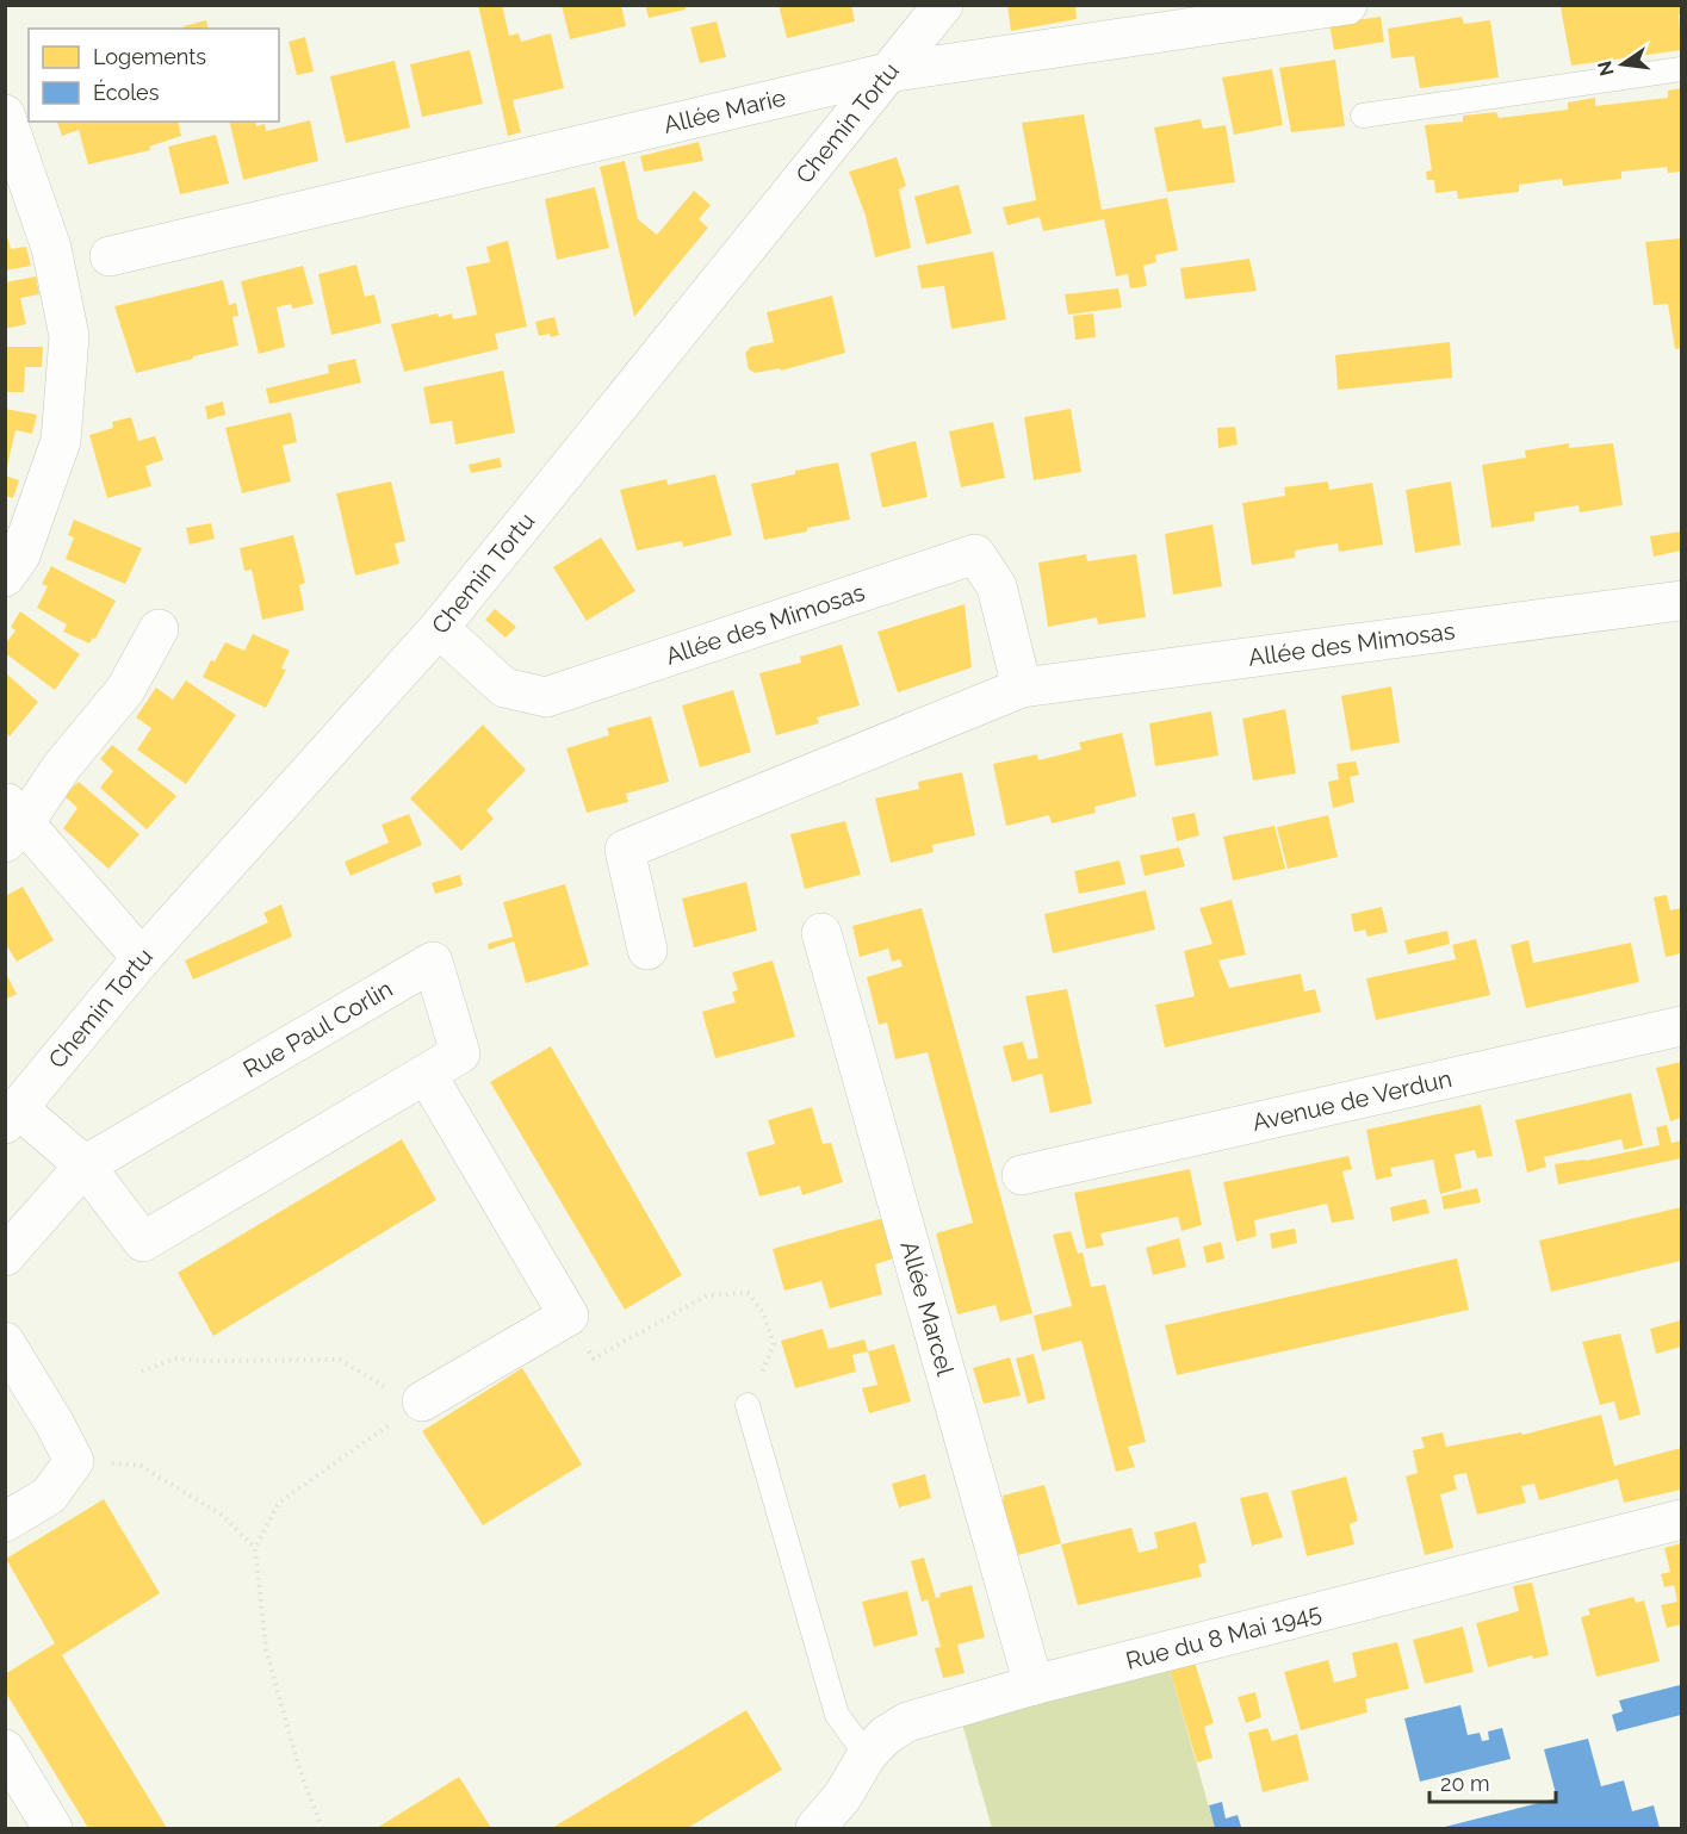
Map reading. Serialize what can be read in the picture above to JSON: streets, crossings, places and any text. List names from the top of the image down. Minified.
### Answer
{"streets":{"street":["Allée Marie","Chemin Tortu","Allée des Mimosas","Rue Paul Corlin","Avenue de Verdun","Allée Marcel","Rue du 8 Mai 1945"]},"crossings":[["Allée Marie","Chemin Tortu"],["Chemin Tortu","Allée des Mimosas"],["Chemin Tortu","Rue Paul Corlin"],["Allée Marcel","Rue du 8 Mai 1945"]],"legend":["Logements","Écoles"],"scale_bar":"20 m","north":"left"}
